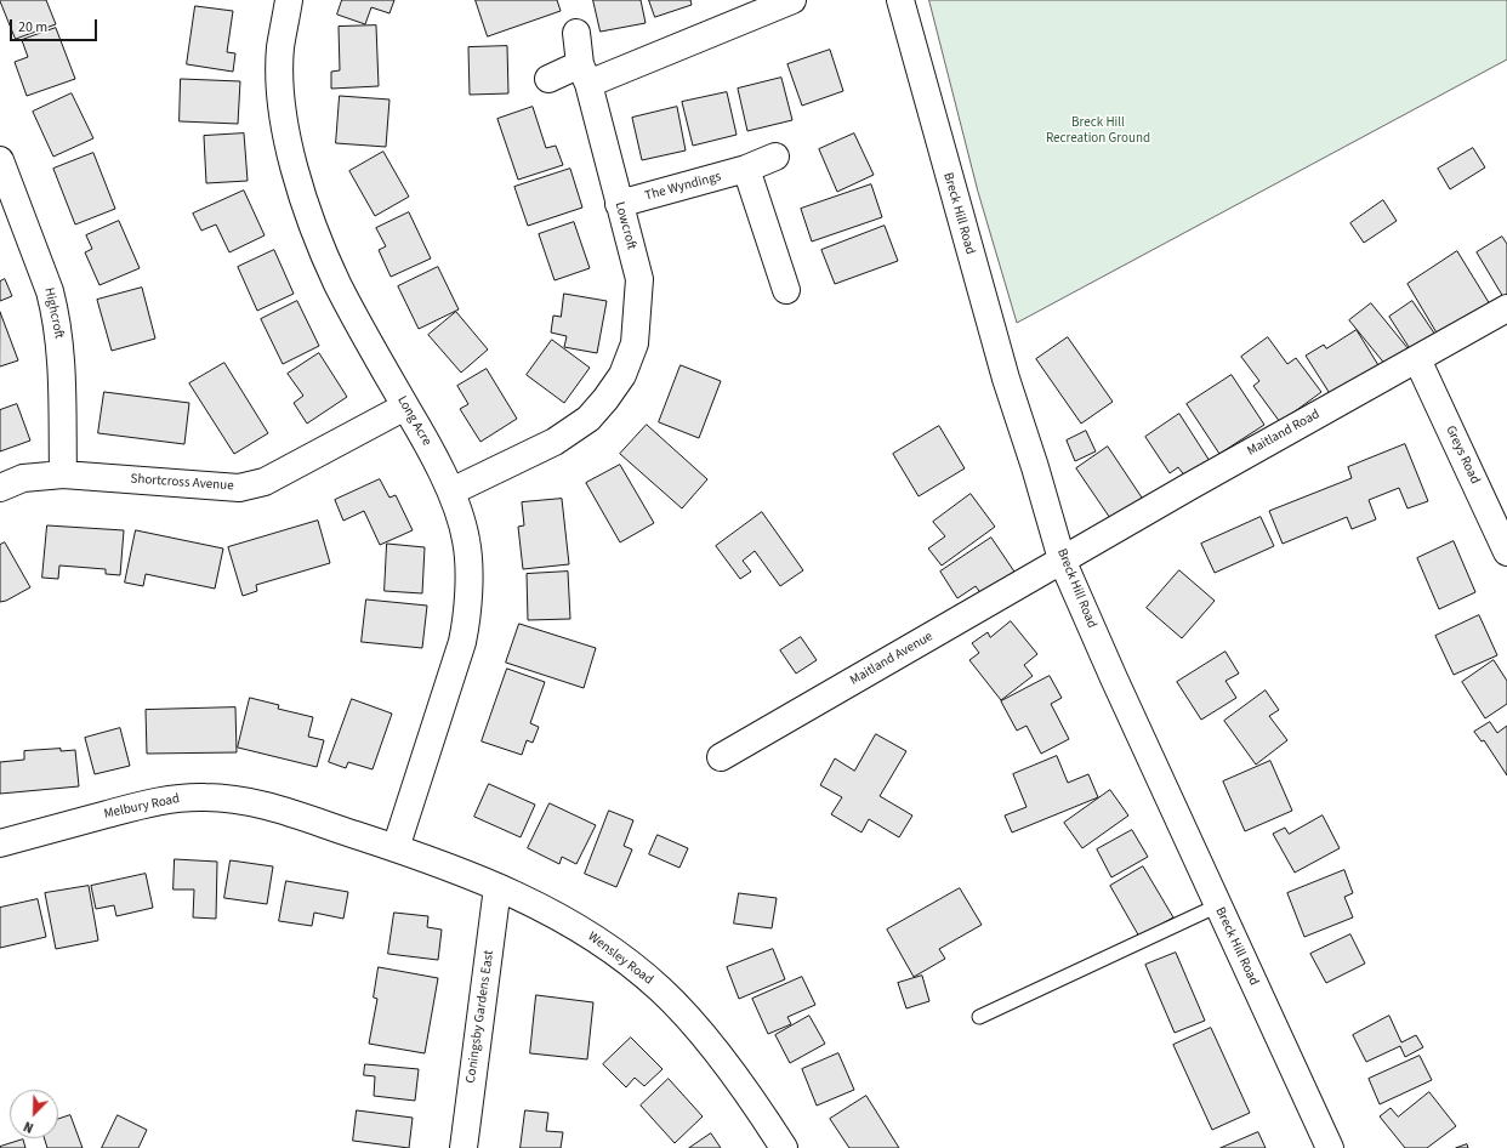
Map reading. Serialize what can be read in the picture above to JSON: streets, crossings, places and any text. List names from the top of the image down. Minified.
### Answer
{"streets":{"street":["The Wyndings","Breck Hill Road","Lowcroft","Highcroft","Long Acre","Maitland Road","Greys Road","Shortcross Avenue","Maitland Avenue","Melbury Road","Wensley Road","Coningsby Gardens East"]},"crossings":[["The Wyndings","Lowcroft"],["Breck Hill Road","Maitland Road"],["Breck Hill Road","Maitland Avenue"],["Lowcroft","Long Acre"],["Highcroft","Shortcross Avenue"],["Long Acre","Shortcross Avenue"],["Long Acre","Melbury Road"],["Long Acre","Wensley Road"],["Maitland Road","Greys Road"],["Maitland Road","Maitland Avenue"],["Melbury Road","Wensley Road"],["Wensley Road","Coningsby Gardens East"]],"parks":["Breck Hill Recreation Ground"],"scale_bar":"20 m","north":"bottom left"}
